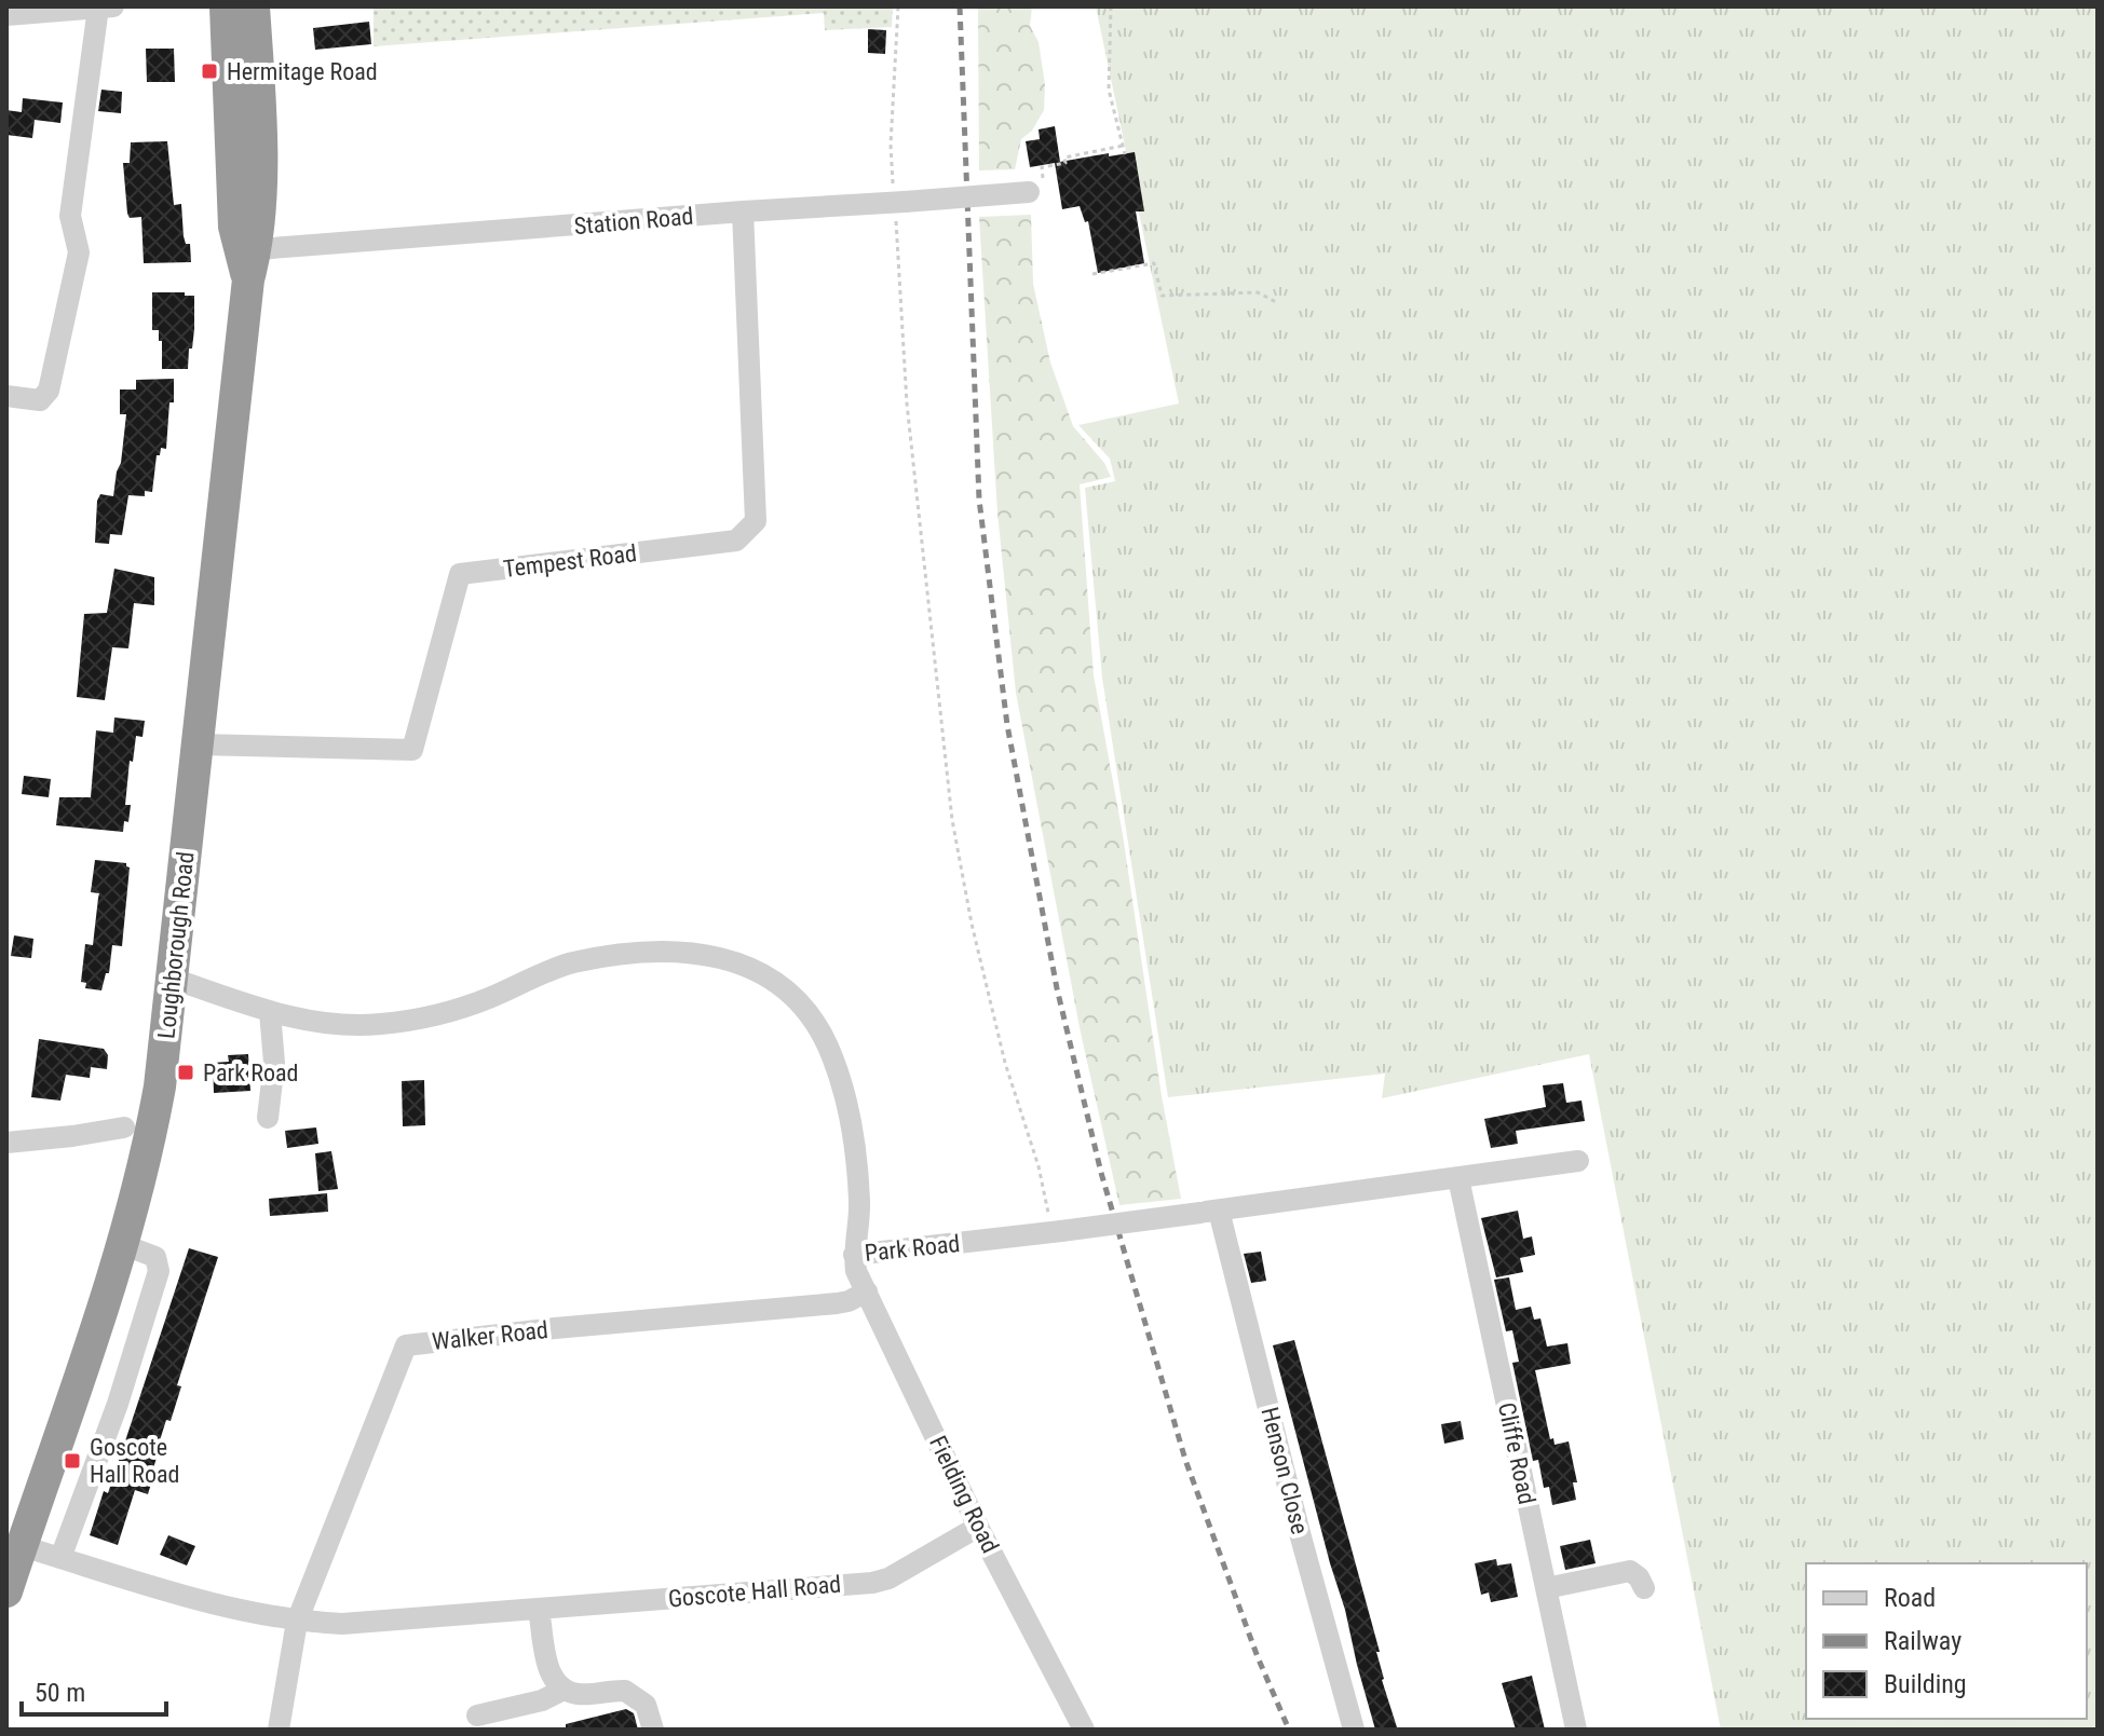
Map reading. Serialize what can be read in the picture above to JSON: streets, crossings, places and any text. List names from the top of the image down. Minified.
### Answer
{"streets":{"highway":["Loughborough Road"],"street":["Station Road","Tempest Road","Park Road","Walker Road","Cliffe Road","Henson Close","Fielding Road","Goscote Hall Road"]},"crossings":[["Station Road","Tempest Road"],["Station Road","Loughborough Road"],["Tempest Road","Loughborough Road"],["Loughborough Road","Park Road"],["Loughborough Road","Goscote Hall Road"],["Park Road","Cliffe Road"],["Park Road","Henson Close"],["Park Road","Fielding Road"],["Walker Road","Fielding Road"],["Walker Road","Goscote Hall Road"],["Fielding Road","Goscote Hall Road"]],"places":{"transit":["Hermitage Road","Park Road","Goscote Hall Road"]},"legend":["Road","Railway","Building"],"scale_bar":"50 m"}
